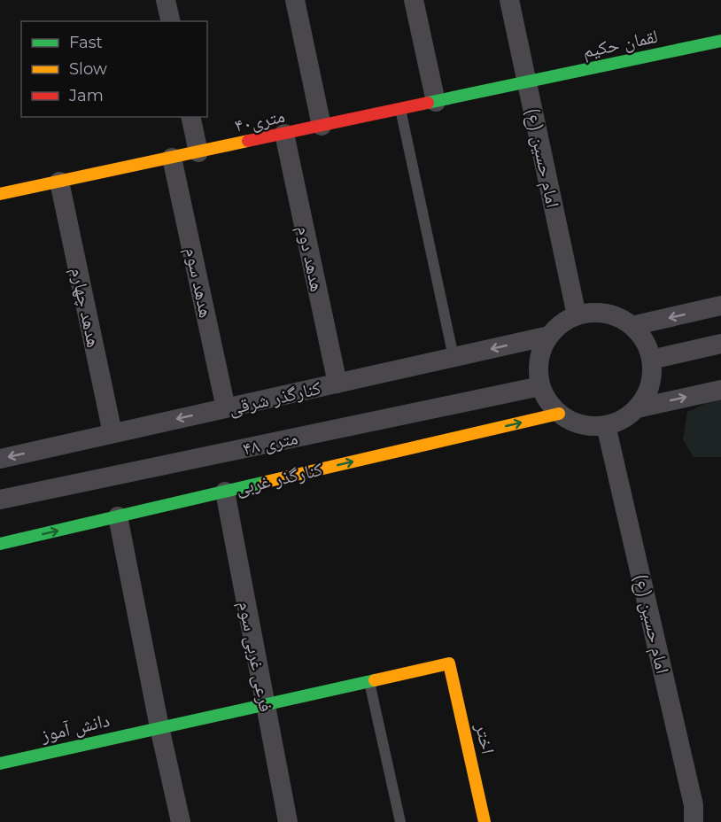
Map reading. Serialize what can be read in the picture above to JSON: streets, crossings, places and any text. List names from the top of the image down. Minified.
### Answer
{"streets":{"street":["لقمان حکیم","۴۰متری","امام حسین (ع)","هدهد دوم","هدهد سوم","هدهد چهارم","کنارگذر شرقی","۴۸ متری","کنارگذر غربی","فرعی غربی سوم","دانش آموز","اختر"]},"crossings":[["لقمان حکیم","۴۰متری"],["لقمان حکیم","امام حسین (ع)"],["۴۰متری","امام حسین (ع)"],["۴۰متری","هدهد دوم"],["۴۰متری","هدهد سوم"],["۴۰متری","هدهد چهارم"],["امام حسین (ع)","کنارگذر شرقی"],["امام حسین (ع)","۴۸ متری"],["امام حسین (ع)","کنارگذر غربی"],["هدهد دوم","کنارگذر شرقی"],["هدهد سوم","کنارگذر شرقی"],["هدهد چهارم","کنارگذر شرقی"],["کنارگذر شرقی","۴۸ متری"],["کنارگذر شرقی","کنارگذر غربی"],["۴۸ متری","کنارگذر غربی"],["کنارگذر غربی","فرعی غربی سوم"],["فرعی غربی سوم","دانش آموز"],["دانش آموز","اختر"]],"one_way":["کنارگذر شرقی","کنارگذر غربی"],"legend":["Fast","Slow","Jam"]}
